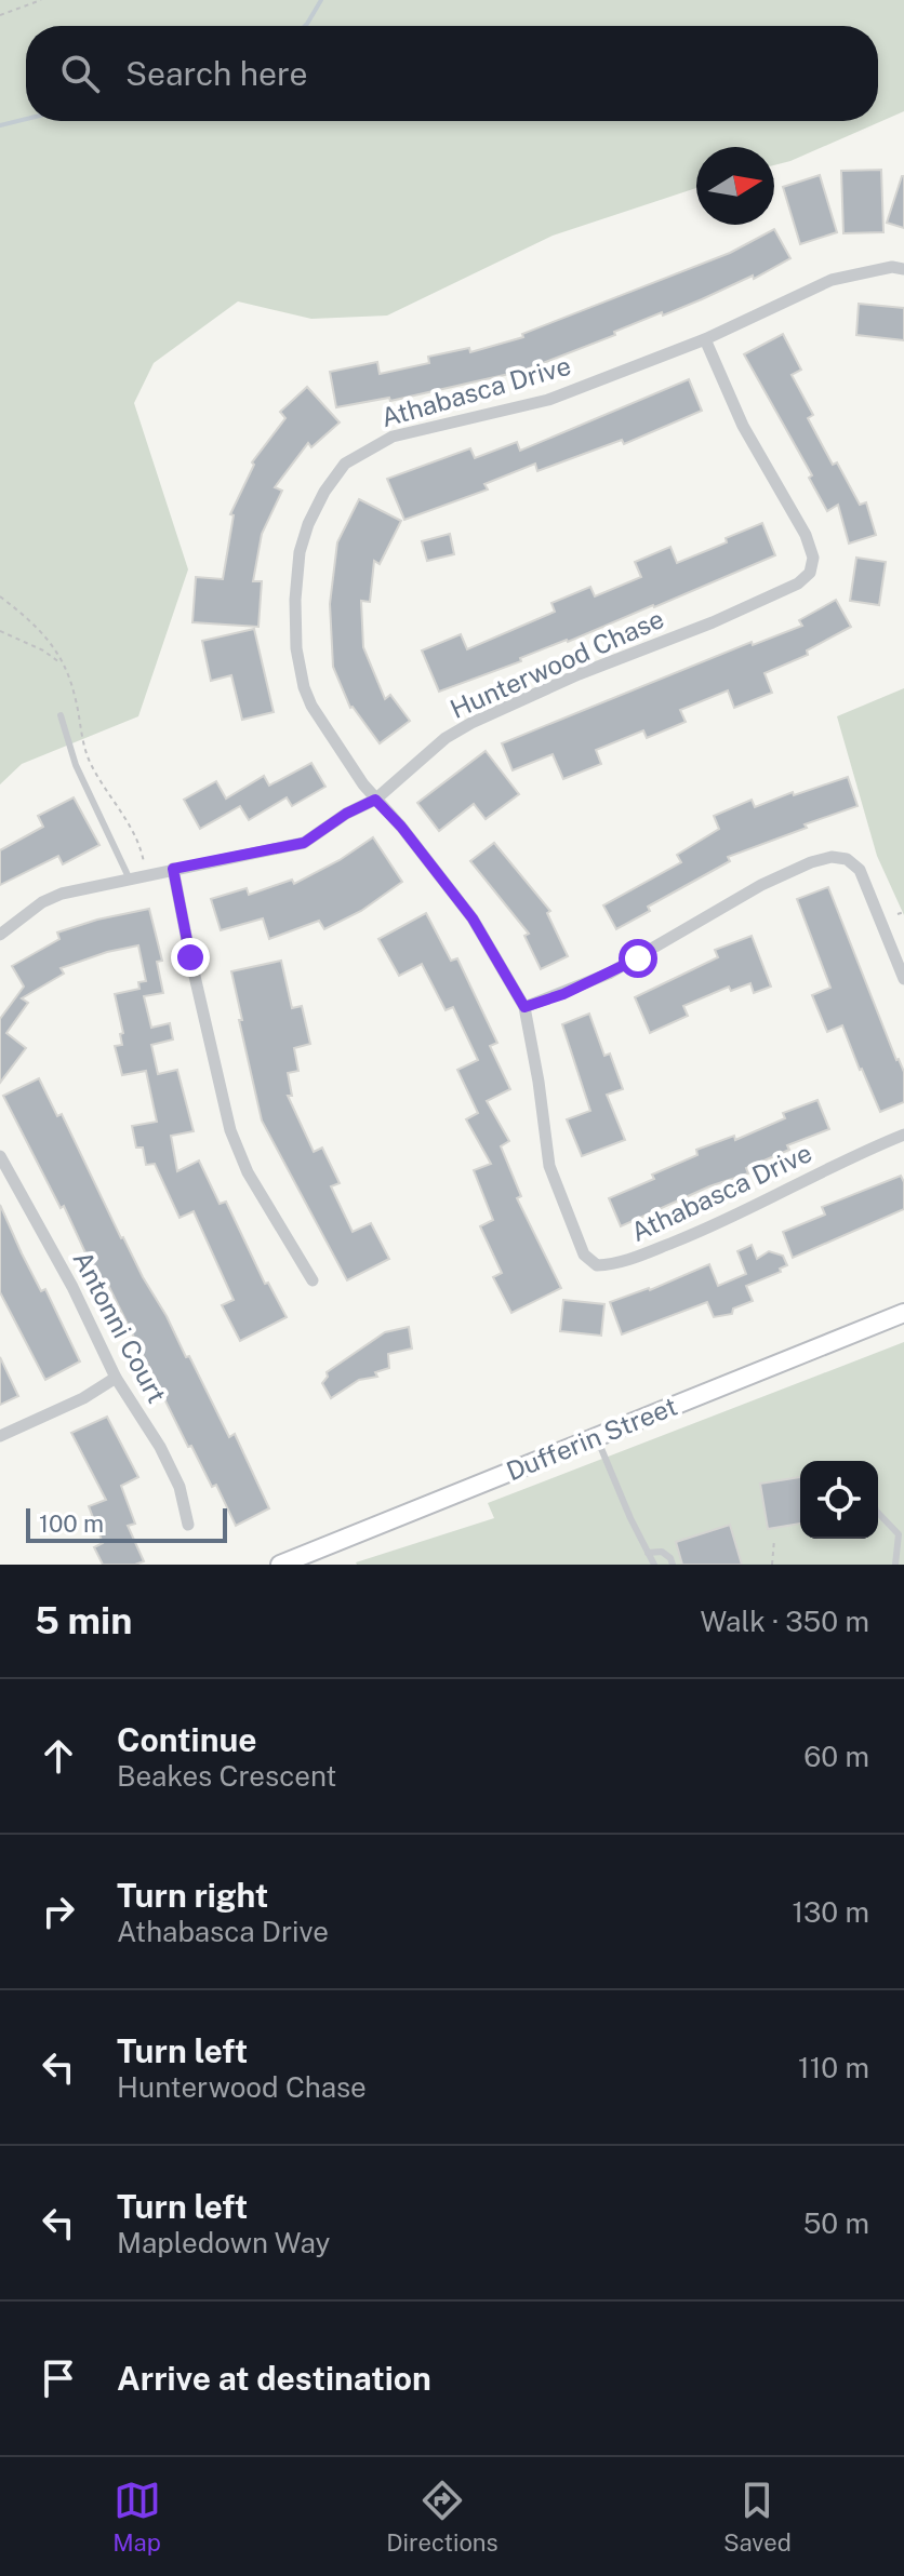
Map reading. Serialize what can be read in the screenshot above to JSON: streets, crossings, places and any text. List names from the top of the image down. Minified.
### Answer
{"streets":{"main road":["Dufferin Street"],"street":["Athabasca Drive","Hunterwood Chase","Antonni Court"]},"crossings":[["Athabasca Drive","Hunterwood Chase"]],"scale_bar":"100 m","north":"right","page":{"search":"Search here","scale":"100 m","heading":["5 min","Walk · 350 m"],"list":[["Continue","Beakes Crescent","60 m"],["Turn right","Athabasca Drive","130 m"],["Turn left","Hunterwood Chase","110 m"],["Turn left","Mapledown Way","50 m"],"Arrive at destination"],"nav":["Map","Directions","Saved"]}}
